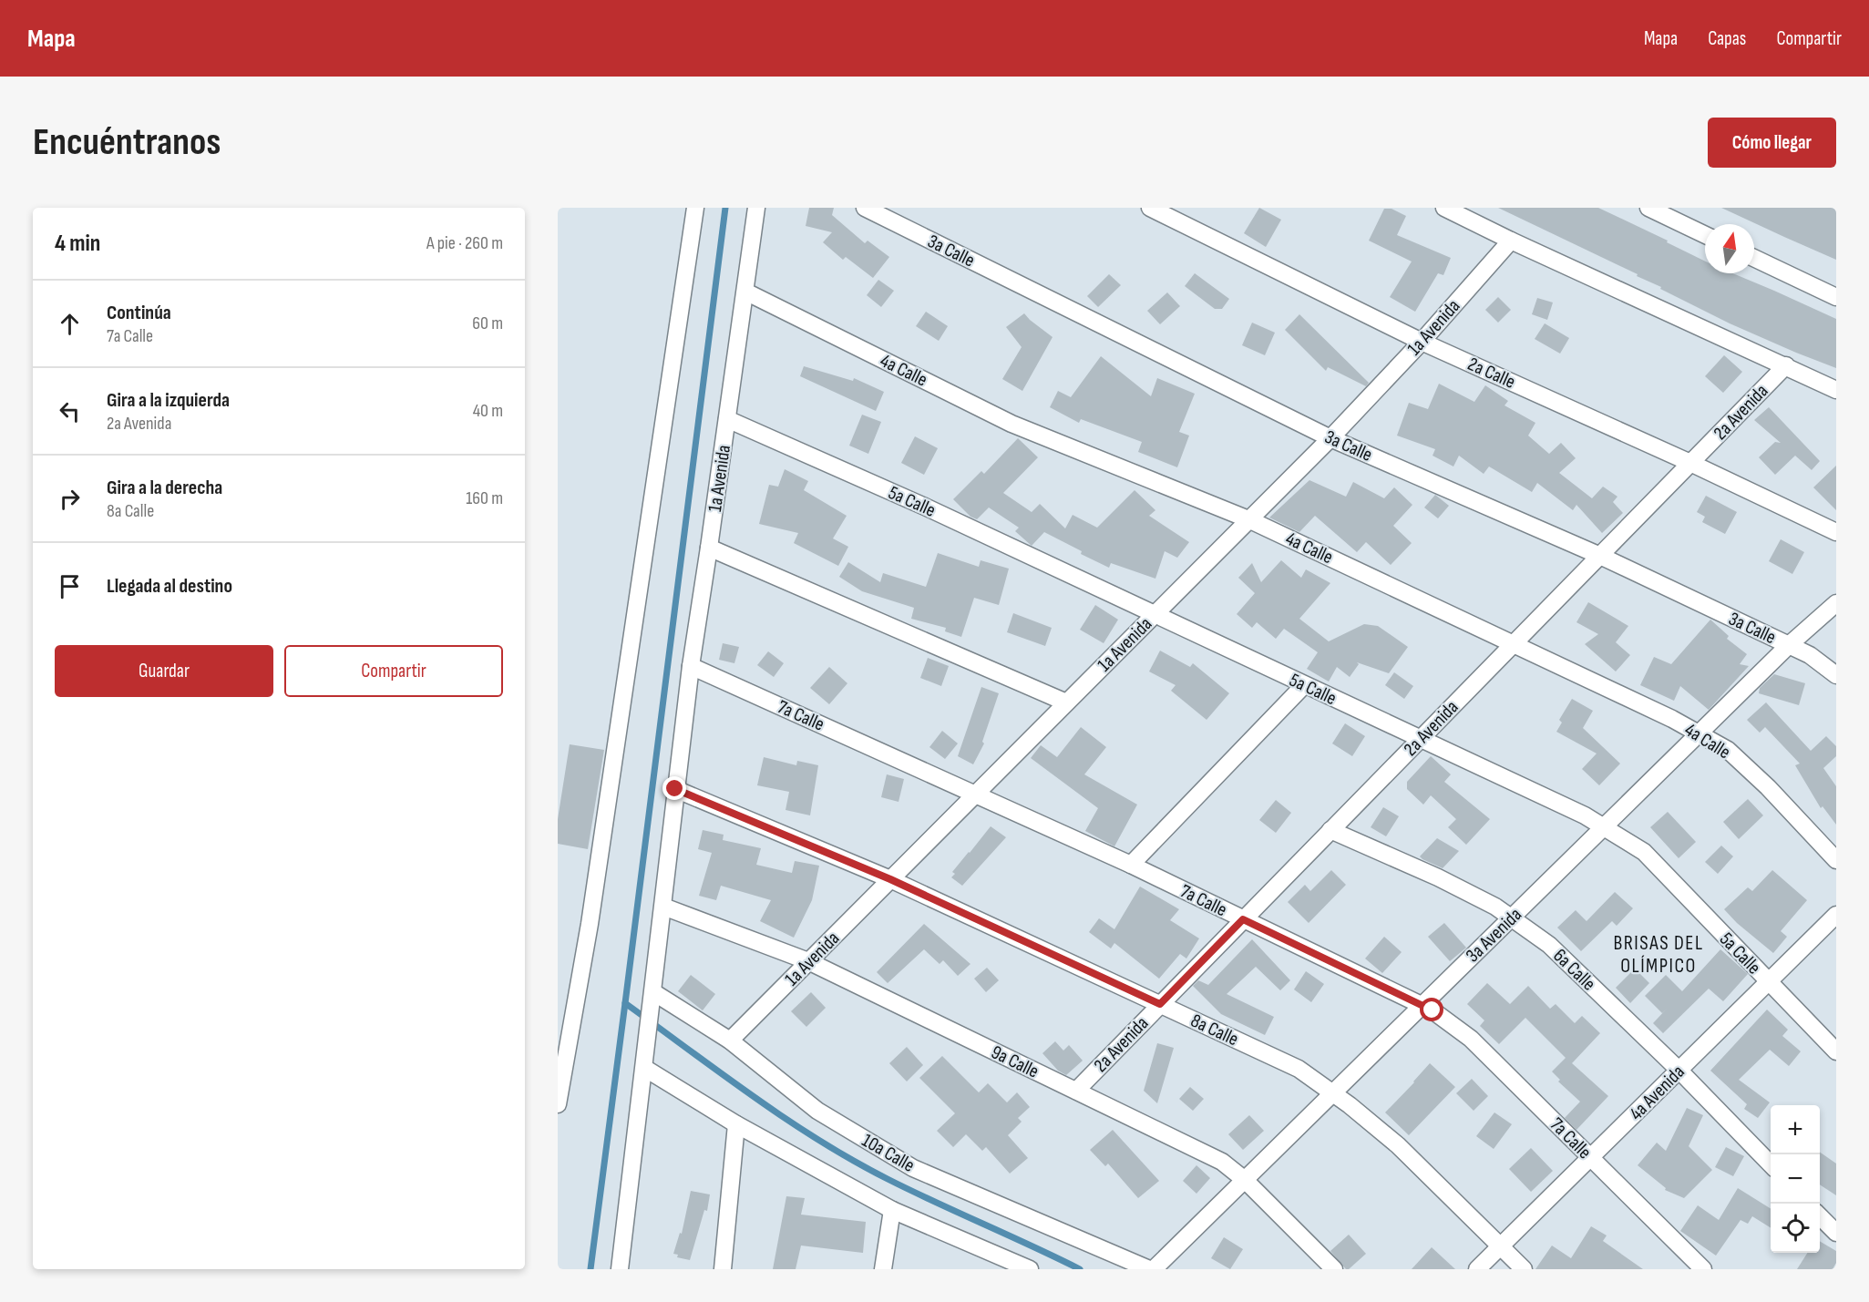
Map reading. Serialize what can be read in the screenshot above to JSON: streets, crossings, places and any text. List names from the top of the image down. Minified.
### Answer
{"streets":{"street":["3a Calle","1a Avenida","4a Calle","2a Calle","2a Avenida","5a Calle","7a Calle","3a Avenida","6a Calle","8a Calle","9a Calle","4a Avenida","10a Calle"]},"crossings":[["3a Calle","1a Avenida"],["3a Calle","2a Avenida"],["3a Calle","3a Avenida"],["1a Avenida","4a Calle"],["1a Avenida","2a Calle"],["1a Avenida","5a Calle"],["1a Avenida","7a Calle"],["1a Avenida","8a Calle"],["1a Avenida","9a Calle"],["1a Avenida","10a Calle"],["4a Calle","2a Avenida"],["4a Calle","3a Avenida"],["2a Calle","2a Avenida"],["2a Avenida","5a Calle"],["2a Avenida","7a Calle"],["2a Avenida","6a Calle"],["2a Avenida","8a Calle"],["2a Avenida","9a Calle"],["5a Calle","3a Avenida"],["5a Calle","4a Avenida"],["7a Calle","3a Avenida"],["7a Calle","4a Avenida"],["3a Avenida","6a Calle"],["3a Avenida","8a Calle"],["3a Avenida","9a Calle"],["6a Calle","4a Avenida"],["8a Calle","4a Avenida"]],"districts":["BRISAS DEL OLÍMPICO"],"north":"top","page":{"header":"Mapa","nav":["Mapa","Capas","Compartir"],"buttons":["Cómo llegar",["Guardar","Compartir"]],"title":"Encuéntranos","heading":["4 min","A pie · 260 m"],"list":[["Continúa","7a Calle","60 m"],["Gira a la izquierda","2a Avenida","40 m"],["Gira a la derecha","8a Calle","160 m"],"Llegada al destino"],"map_buttons":["+","−"]}}
